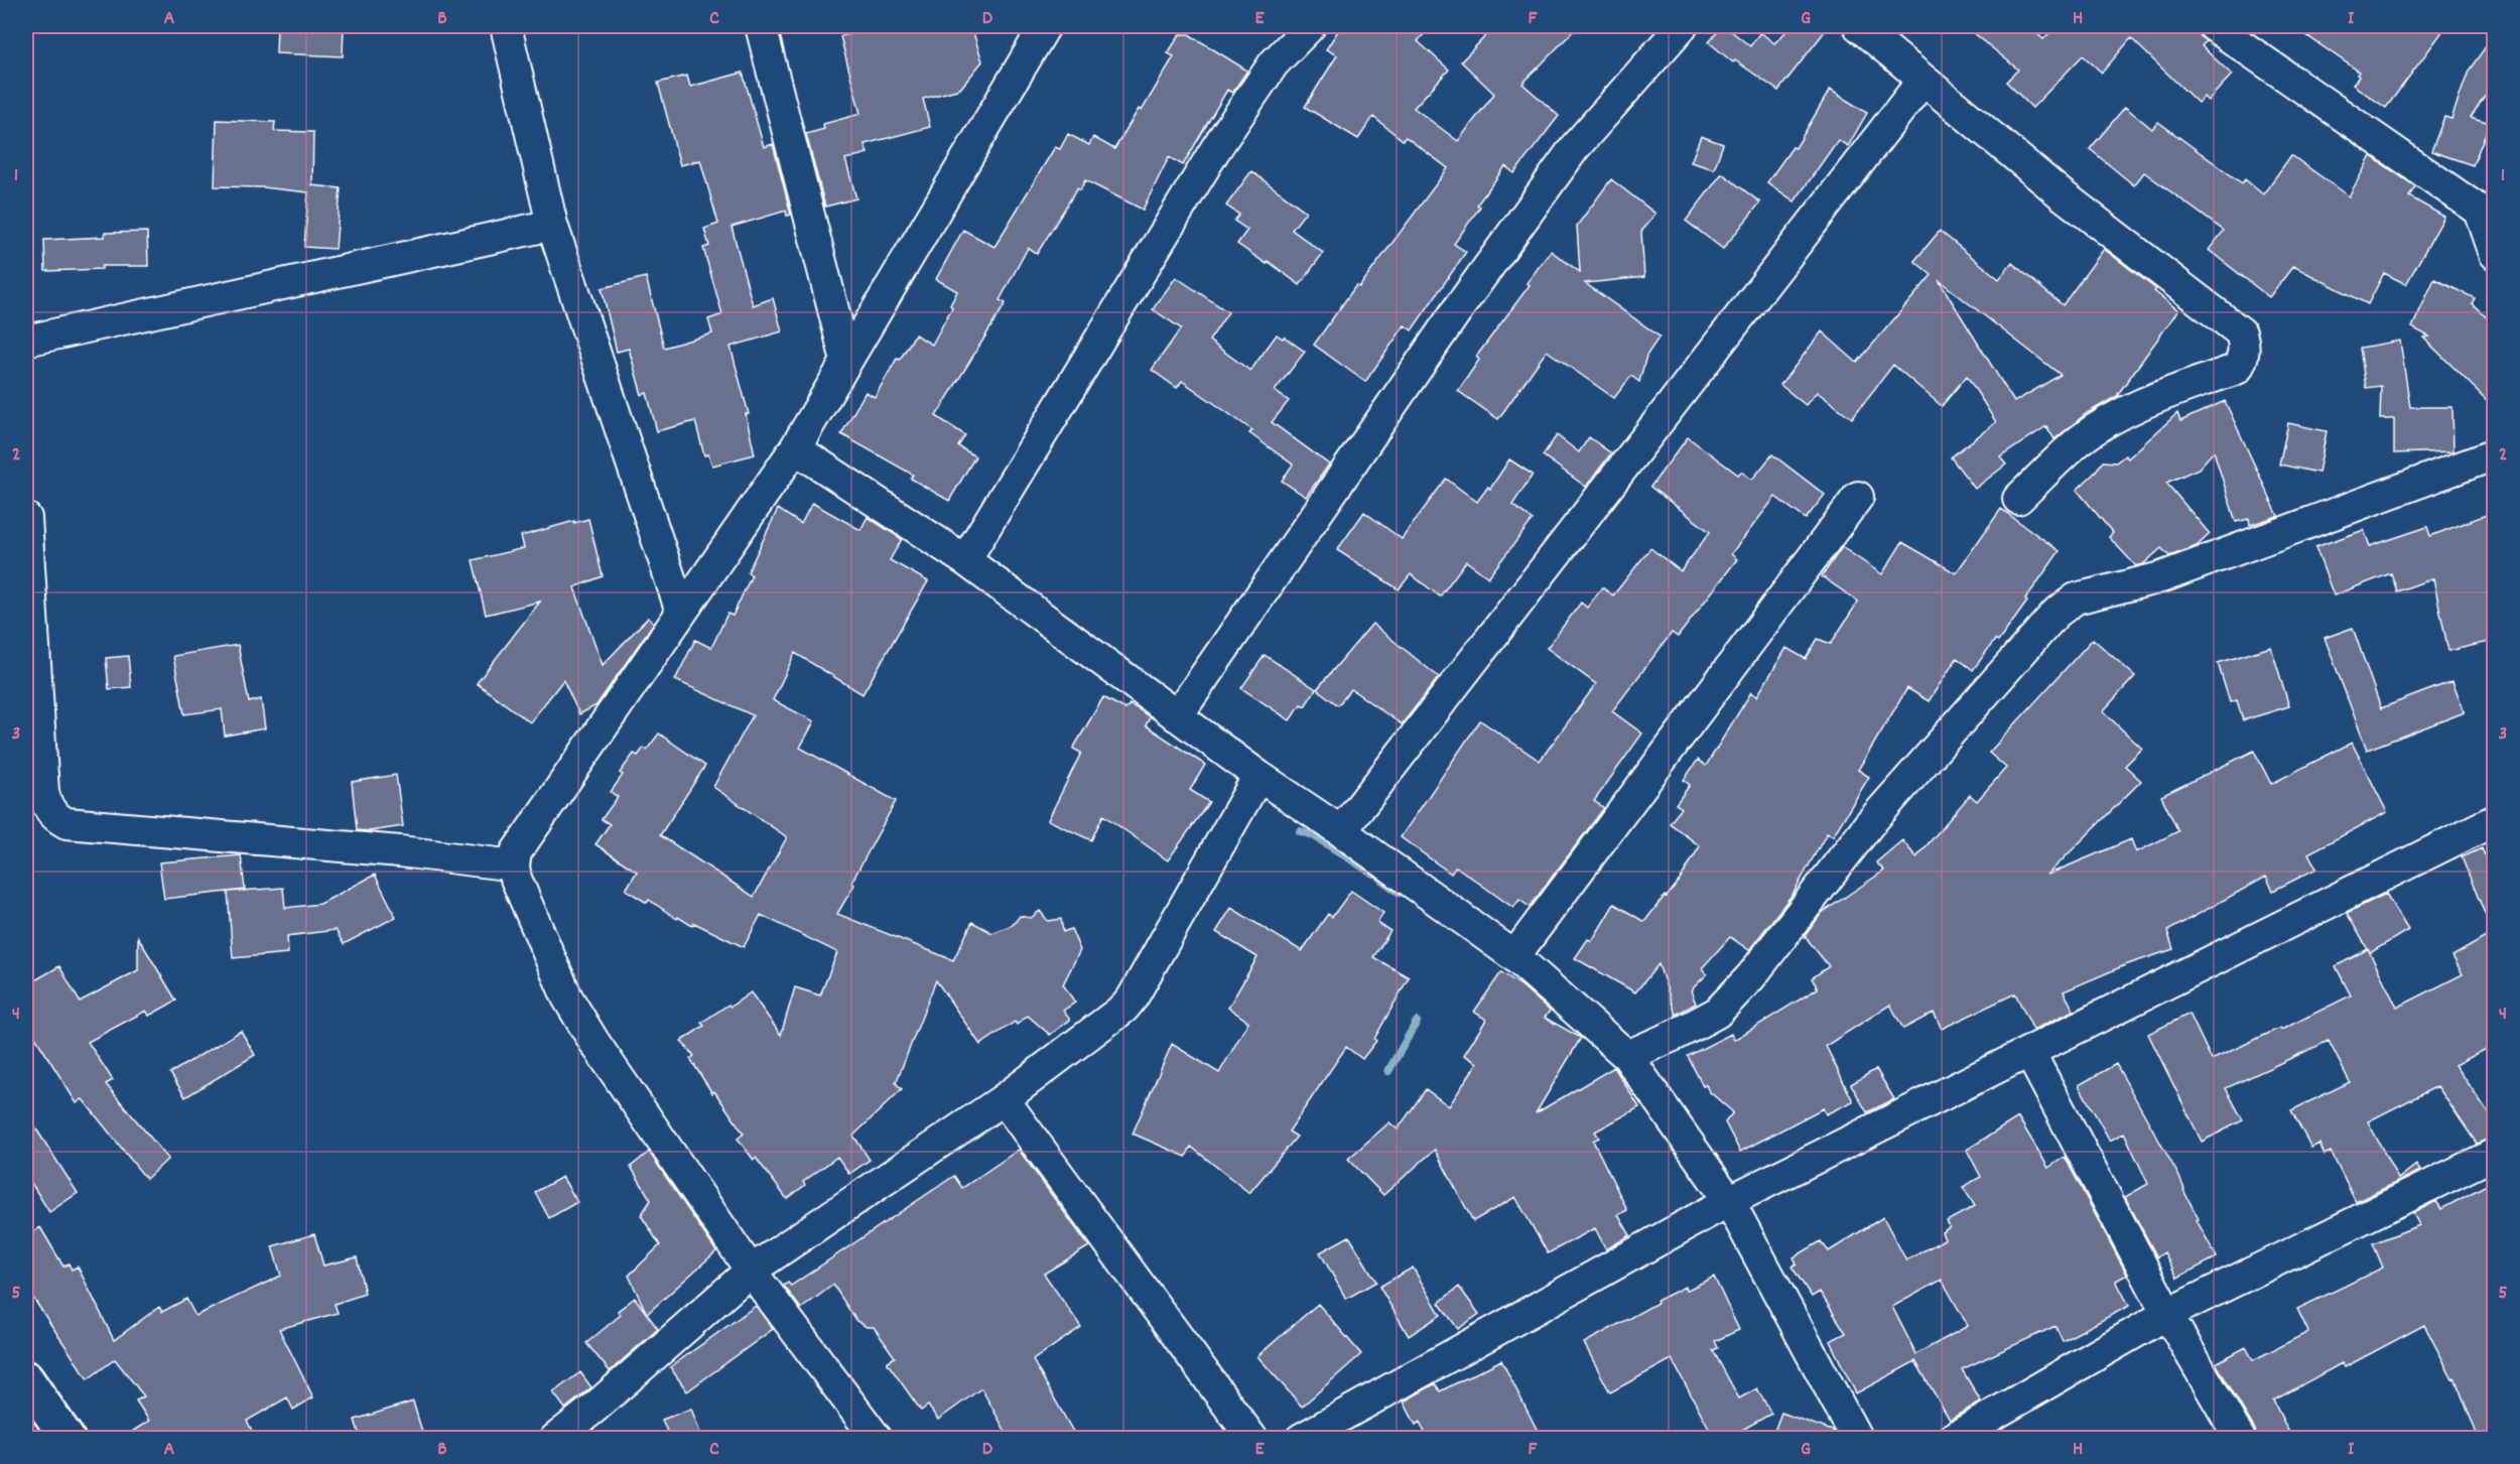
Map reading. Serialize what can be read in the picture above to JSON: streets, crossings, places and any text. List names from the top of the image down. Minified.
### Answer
{"grid":{"columns":["A","B","C","D","E","F","G","H","I"],"rows":["1","2","3","4","5"]}}
